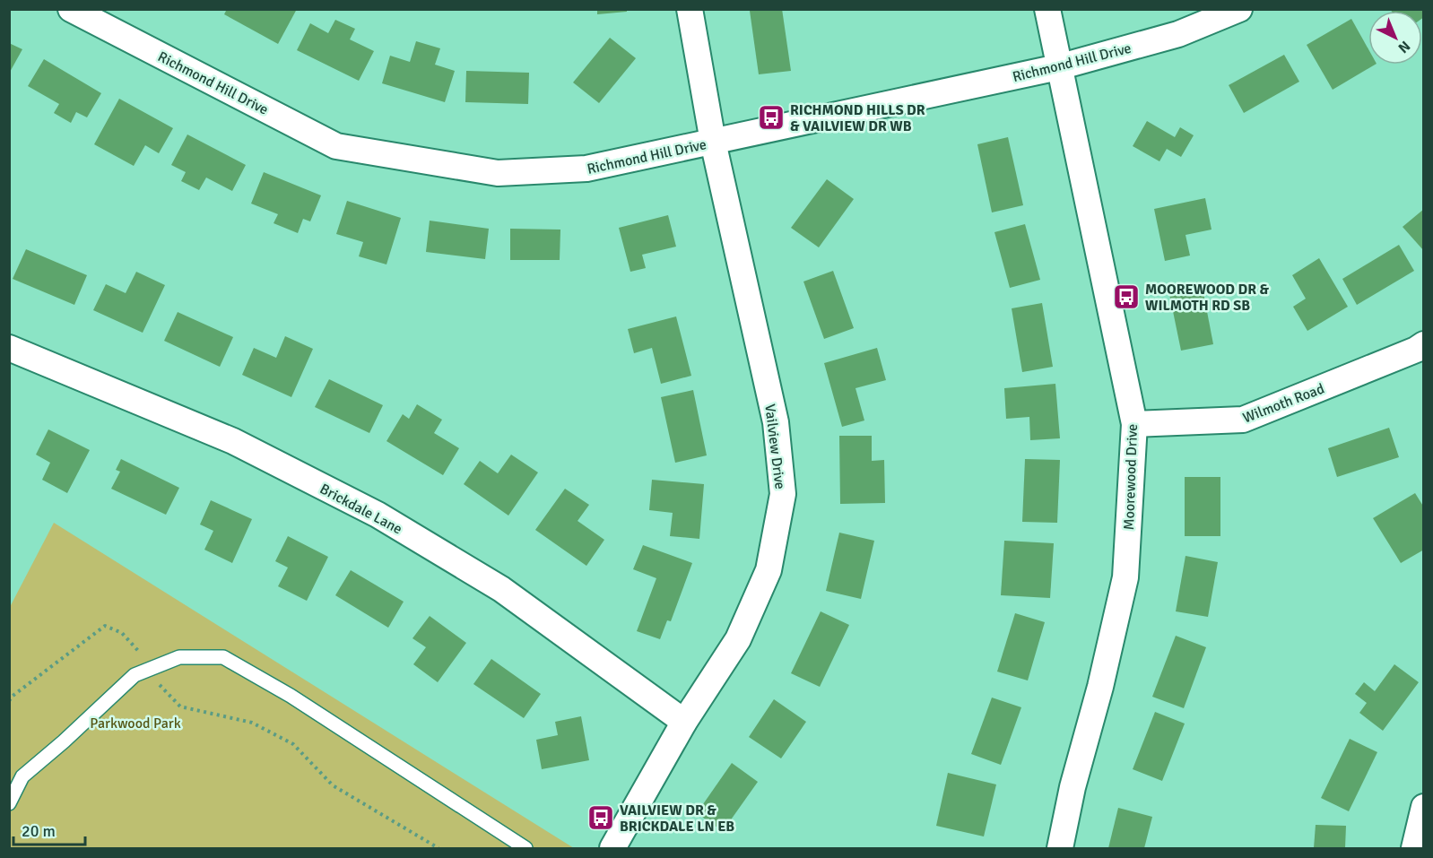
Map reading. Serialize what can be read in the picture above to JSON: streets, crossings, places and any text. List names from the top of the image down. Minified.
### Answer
{"streets":{"street":["Richmond Hill Drive","Wilmoth Road","Vailview Drive","Moorewood Drive","Brickdale Lane"]},"crossings":[["Richmond Hill Drive","Vailview Drive"],["Richmond Hill Drive","Moorewood Drive"],["Wilmoth Road","Moorewood Drive"],["Vailview Drive","Brickdale Lane"]],"parks":["Parkwood Park"],"places":{"bus stop":["RICHMOND HILLS DR & VAILVIEW DR WB","MOOREWOOD DR & WILMOTH RD SB","VAILVIEW DR & BRICKDALE LN EB"]},"scale_bar":"20 m","north":"bottom right"}
